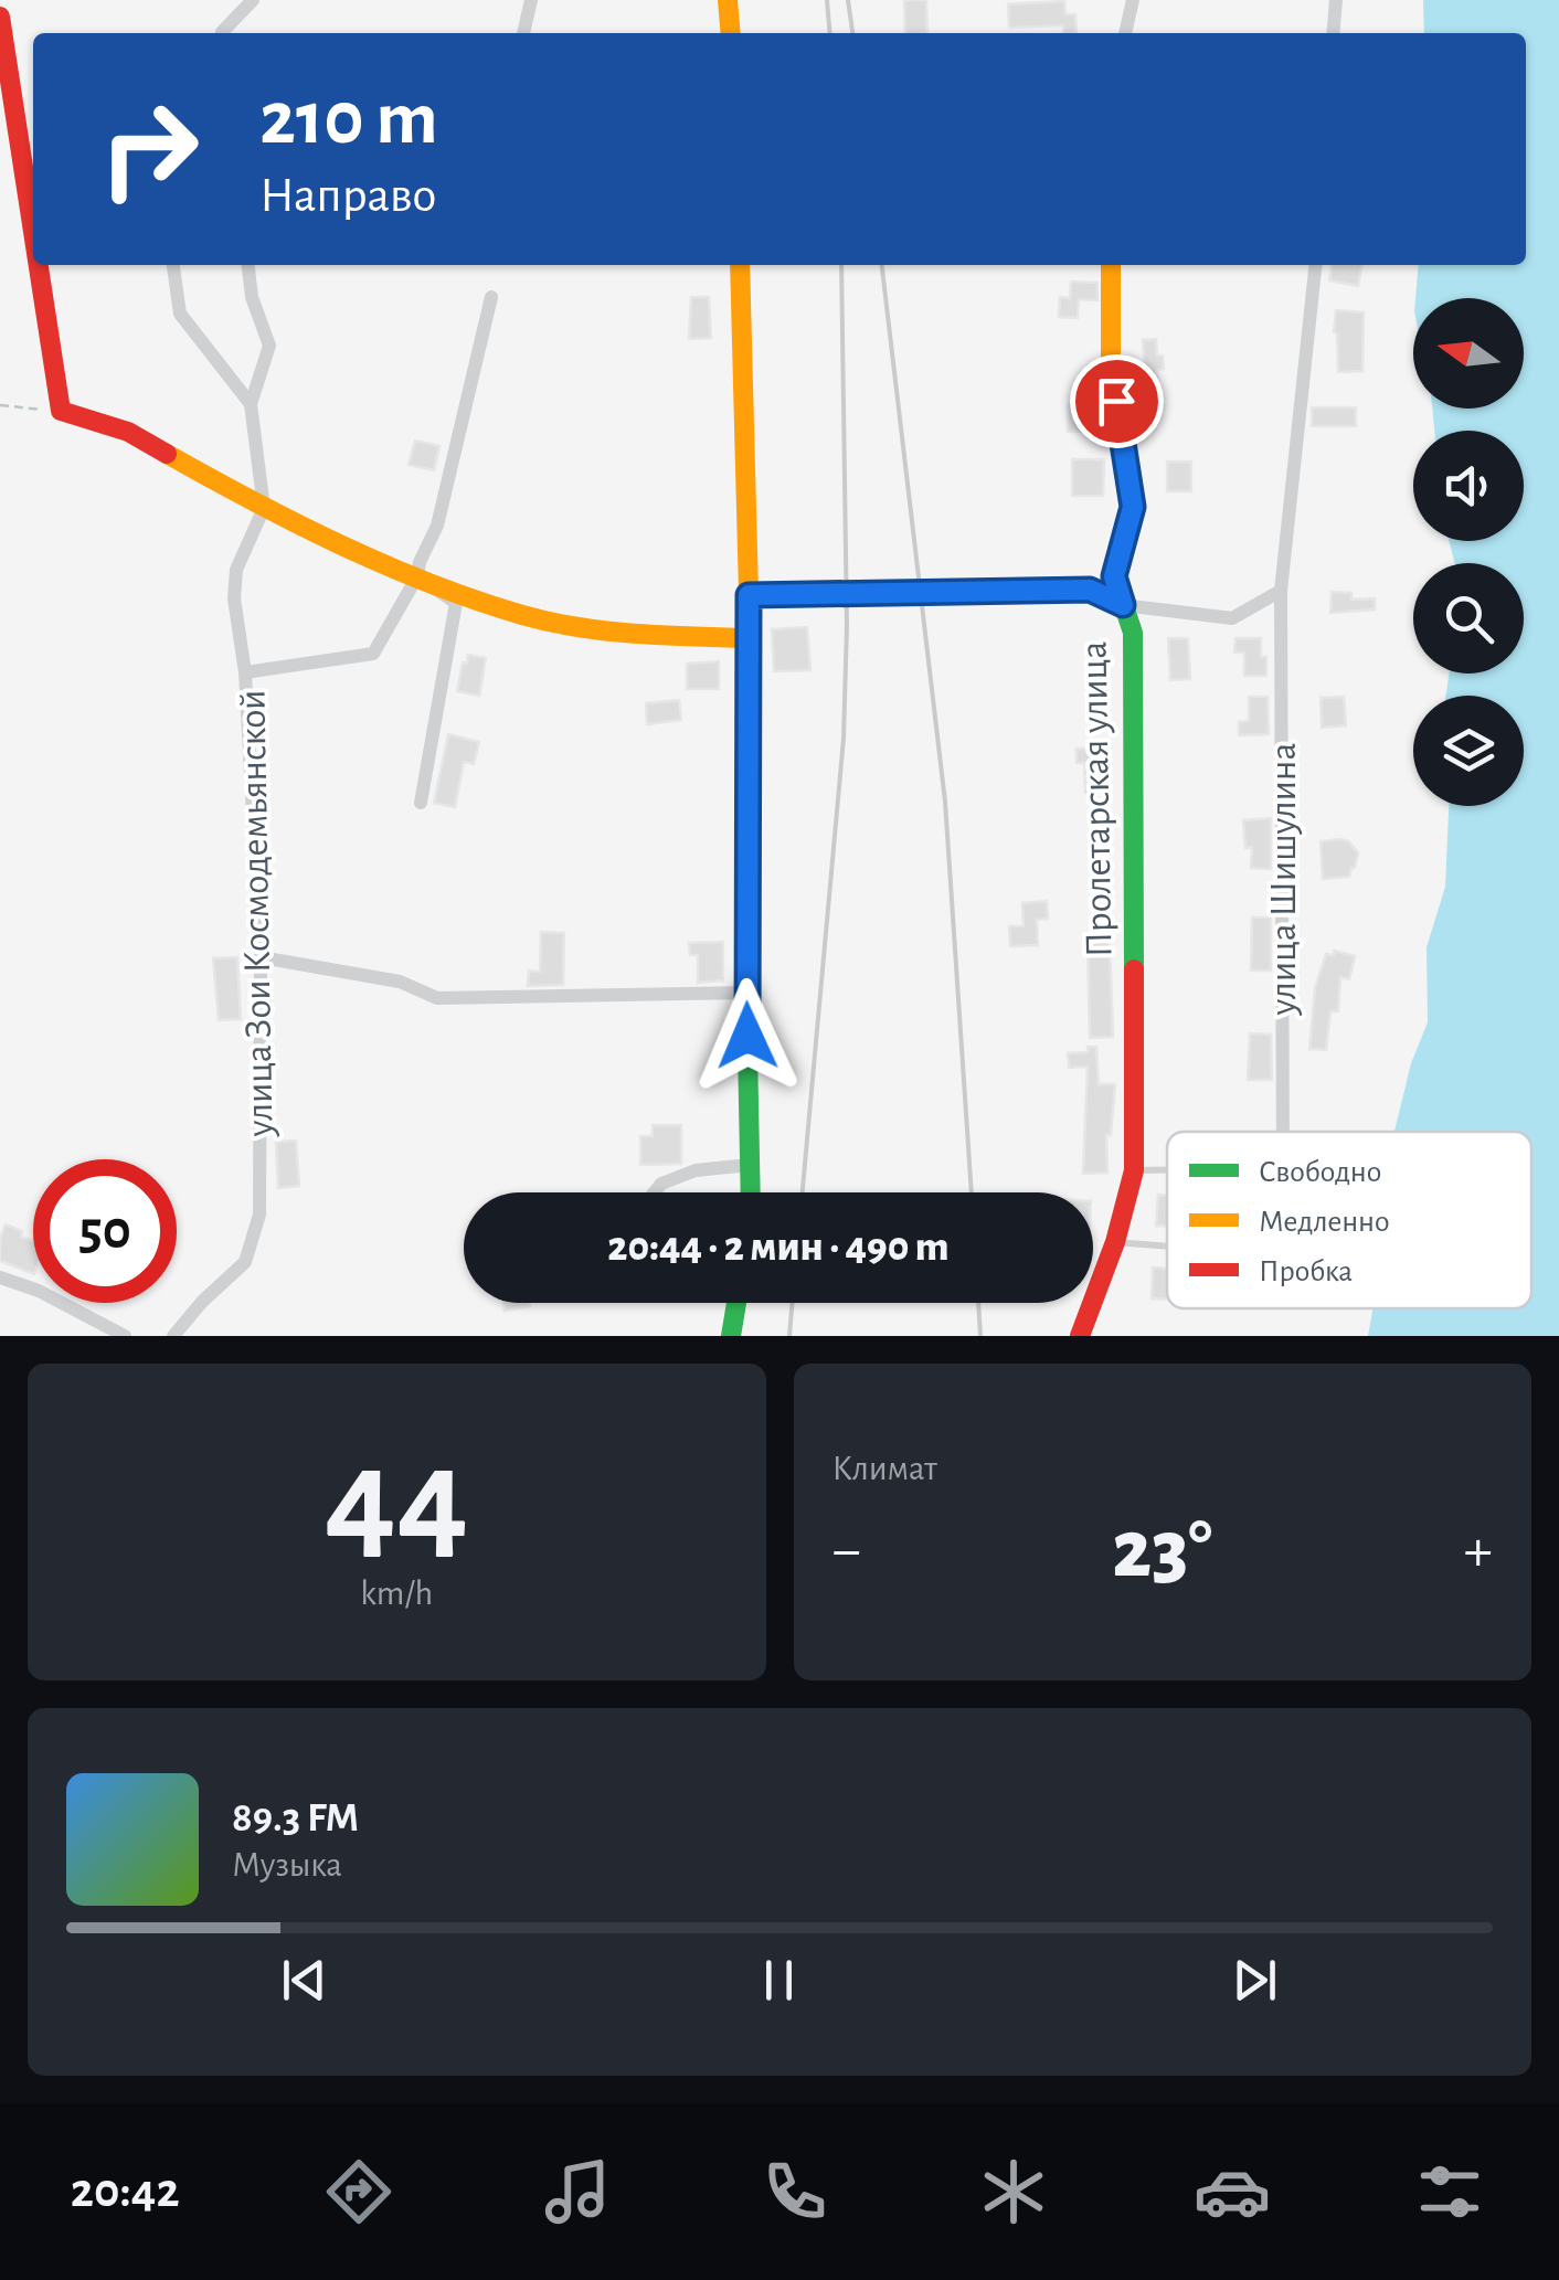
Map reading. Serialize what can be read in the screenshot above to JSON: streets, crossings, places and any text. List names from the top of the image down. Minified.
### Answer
{"streets":{"street":["Пролетарская улица","улица Шишулина","улица Зои Космодемьянской"]},"legend":["Свободно","Медленно","Пробка"],"north":"left","page":{"turn":["210 m","Направо"],"limit":"50","trip":"20:44 · 2 мин · 490 m","tile":[["44","km/h"],"Климат"],"heat":["−","23°","+"],"song":["89.3 FM","Музыка"],"tabs":"20:42"}}
